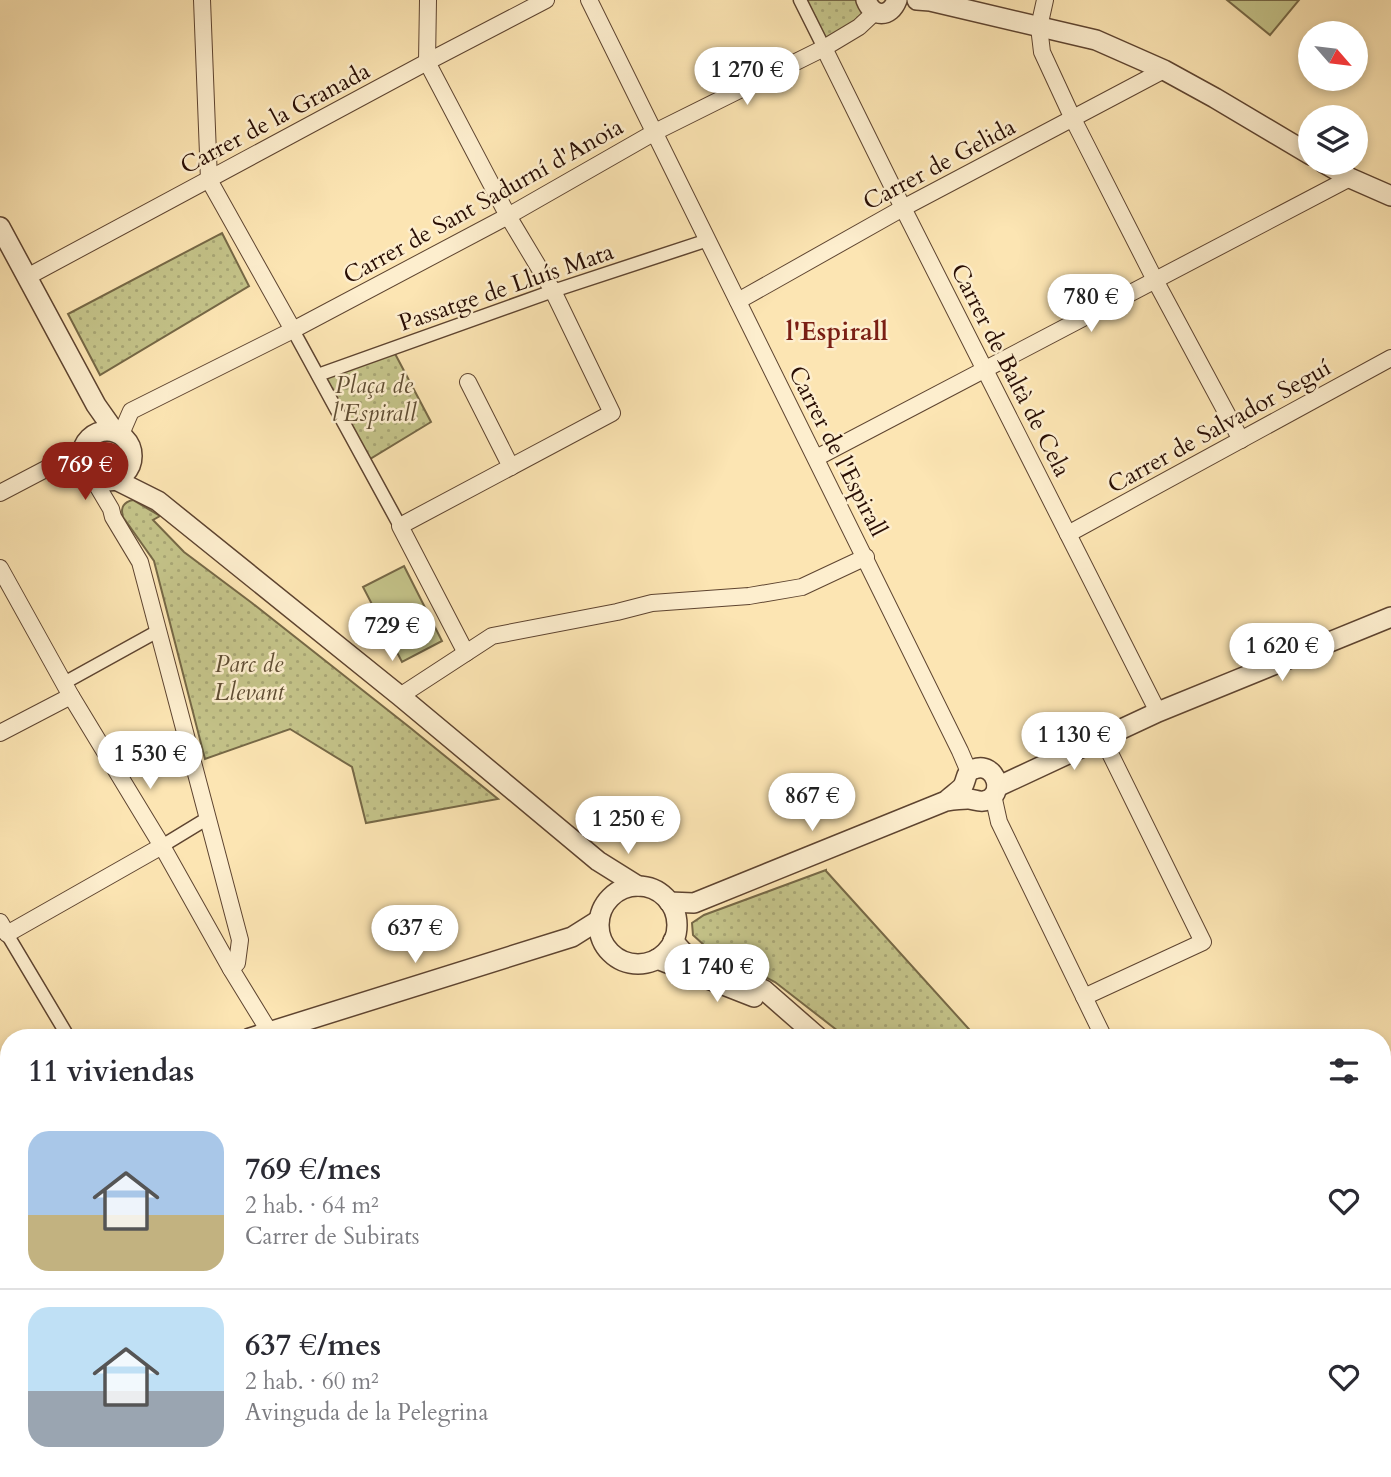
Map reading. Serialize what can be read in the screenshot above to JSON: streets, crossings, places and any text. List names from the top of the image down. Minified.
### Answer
{"streets":{"street":["Carrer de la Granada","Carrer de Gelida","Carrer de Sant Sadurní d'Anoia","Passatge de Lluís Mata","Carrer de Baltà de Cela","Carrer de Salvador Seguí","Carrer de l'Espirall"]},"crossings":[["Carrer de Gelida","Carrer de Baltà de Cela"],["Carrer de Gelida","Carrer de l'Espirall"],["Carrer de Sant Sadurní d'Anoia","Carrer de Baltà de Cela"],["Carrer de Sant Sadurní d'Anoia","Carrer de l'Espirall"],["Passatge de Lluís Mata","Carrer de l'Espirall"],["Carrer de Baltà de Cela","Carrer de Salvador Seguí"]],"districts":["l'Espirall"],"parks":["Plaça de l'Espirall","Parc de Llevant"],"north":"bottom right","page":{"price":["1 270 €","780 €","769 €","729 €","1 620 €","1 130 €","1 530 €","867 €","1 250 €","637 €","1 740 €"],"heading":"11 viviendas","list":[{"name":"769 €/mes","note":"2 hab. · 64 m² · Carrer de Subirats"},{"name":"637 €/mes","note":"2 hab. · 60 m² · Avinguda de la Pelegrina"}]}}
